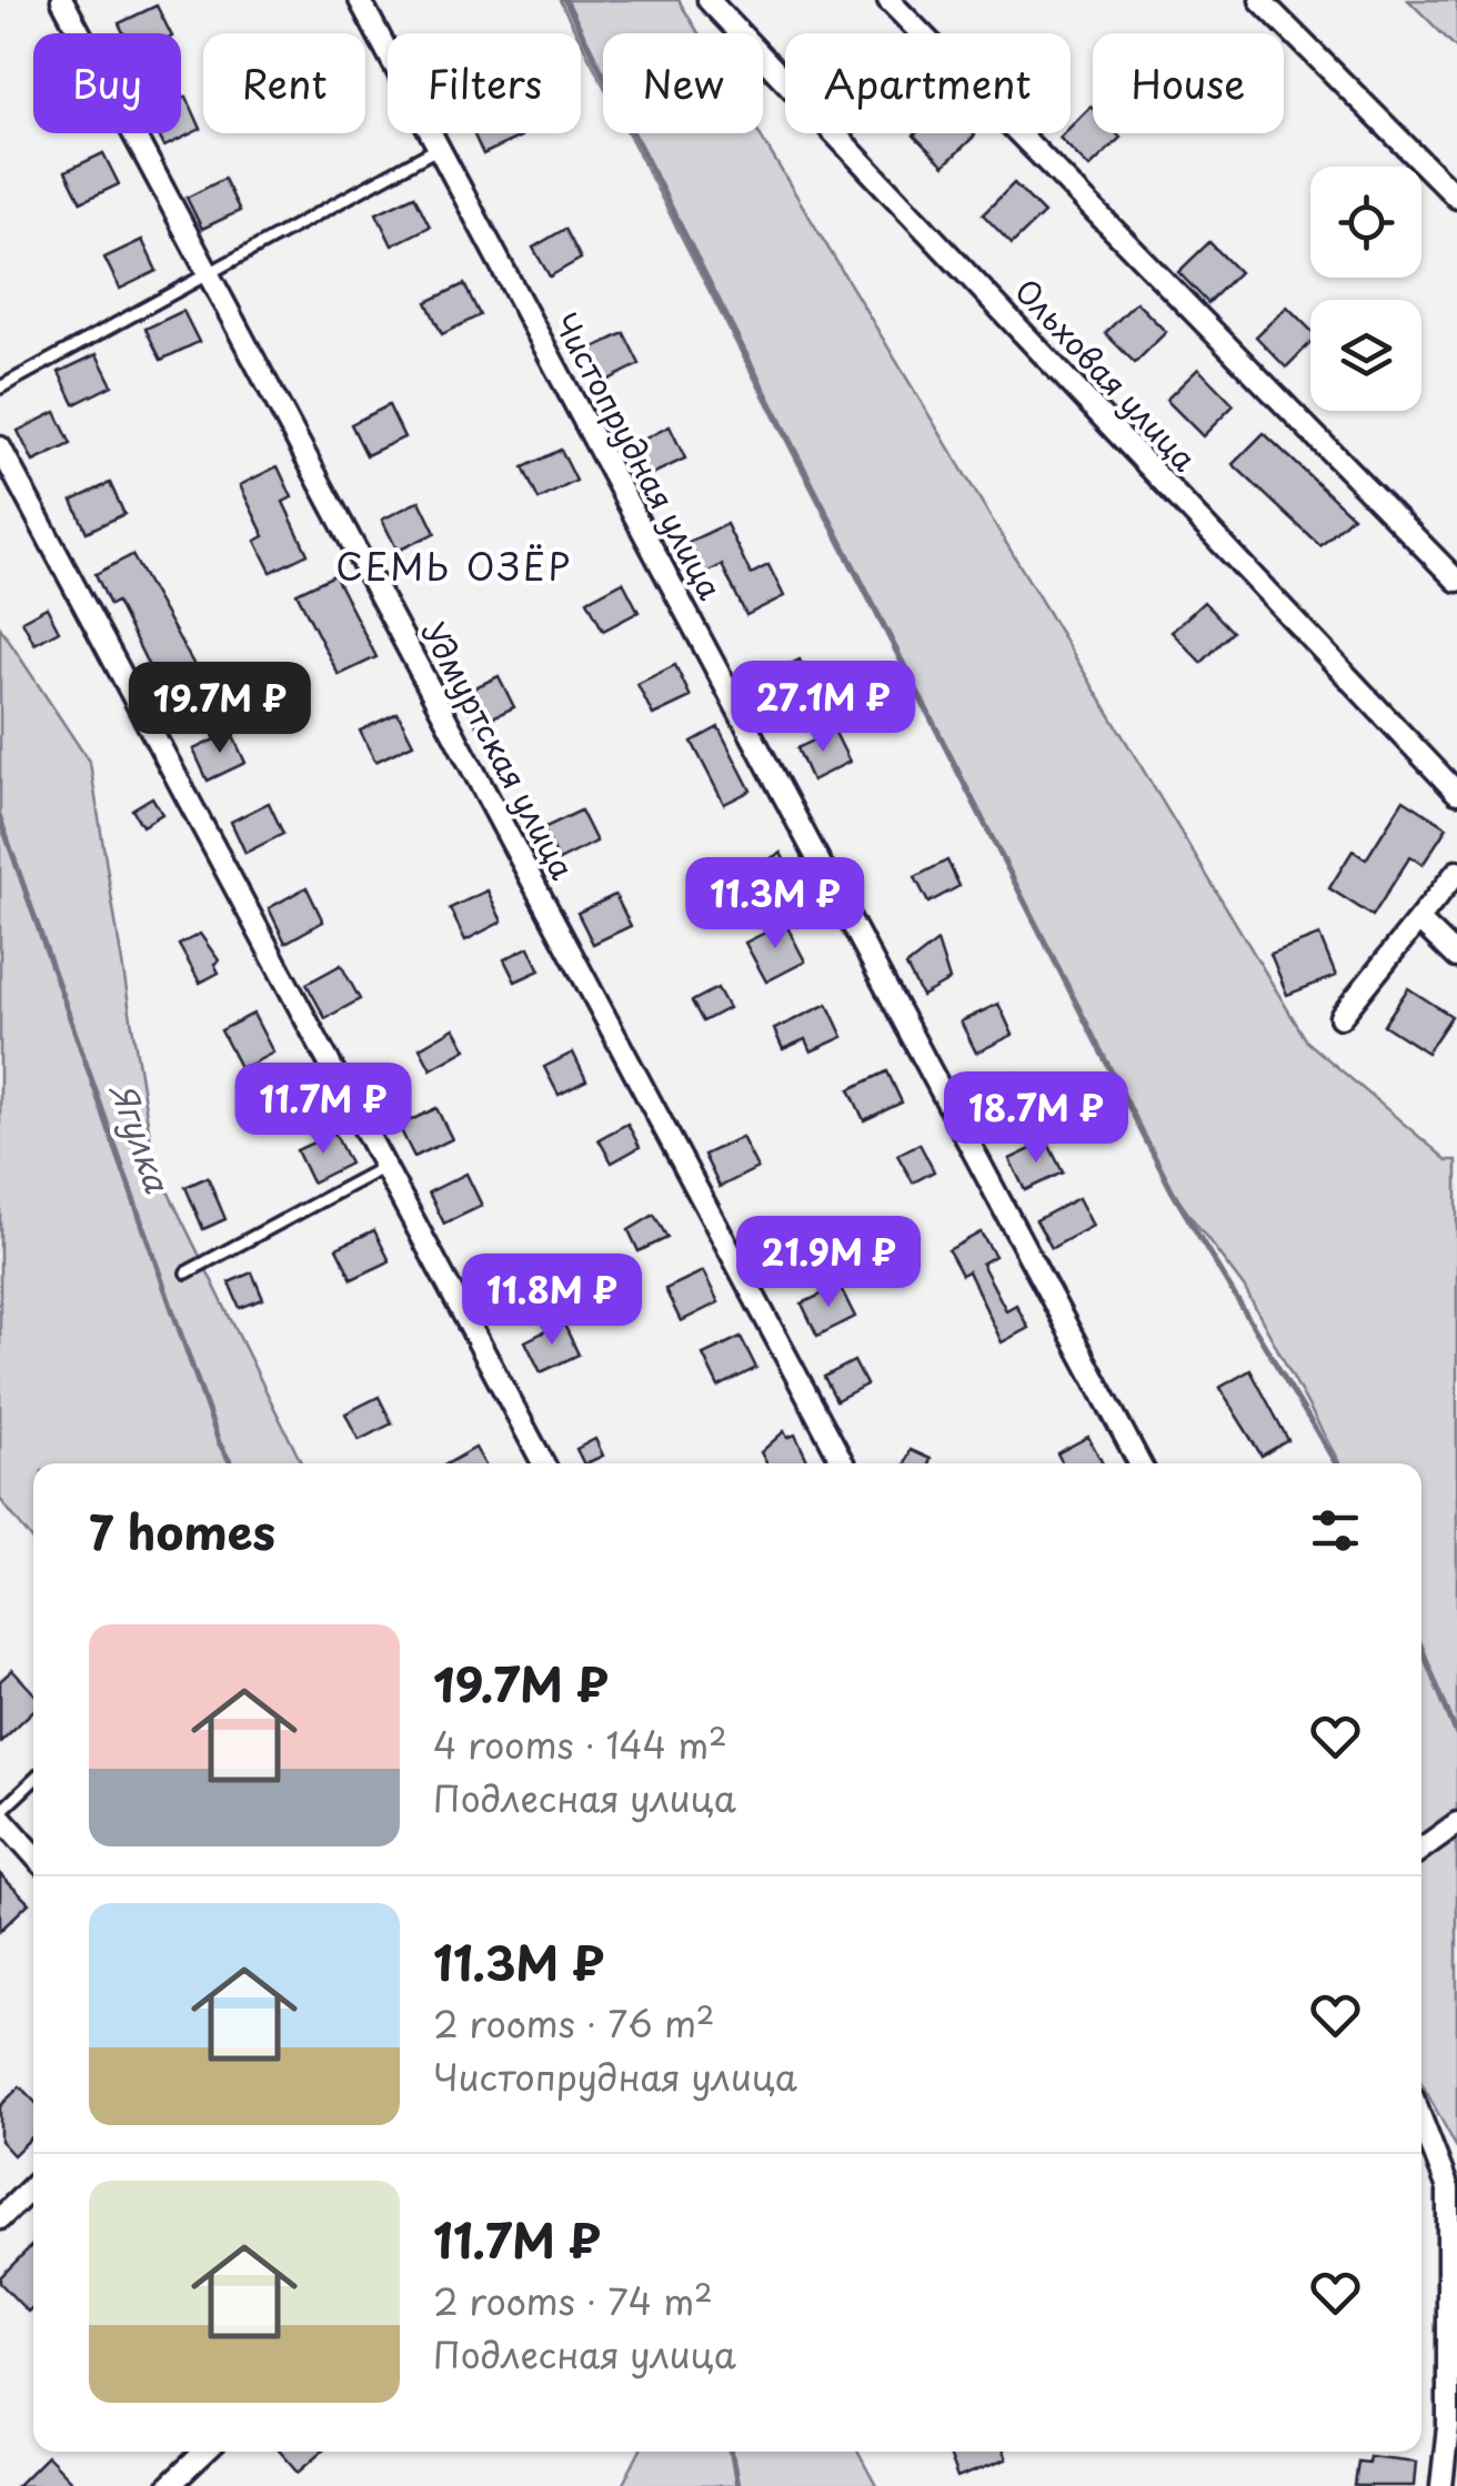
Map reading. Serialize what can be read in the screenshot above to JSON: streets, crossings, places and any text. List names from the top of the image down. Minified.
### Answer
{"streets":{"street":["Ольховая улица","Чистопрудная улица","Удмуртская улица"]},"districts":["СЕМЬ ОЗЁР"],"water":["Ягулка"],"page":{"chip":["Buy","Rent","Filters","New","Apartment","House"],"price":["27.1M ₽","19.7M ₽","11.3M ₽","11.7M ₽","18.7M ₽","21.9M ₽","11.8M ₽"],"heading":"7 homes","list":[{"name":"19.7M ₽","note":"4 rooms · 144 m² · Подлесная улица"},{"name":"11.3M ₽","note":"2 rooms · 76 m² · Чистопрудная улица"},{"name":"11.7M ₽","note":"2 rooms · 74 m² · Подлесная улица"}]}}
